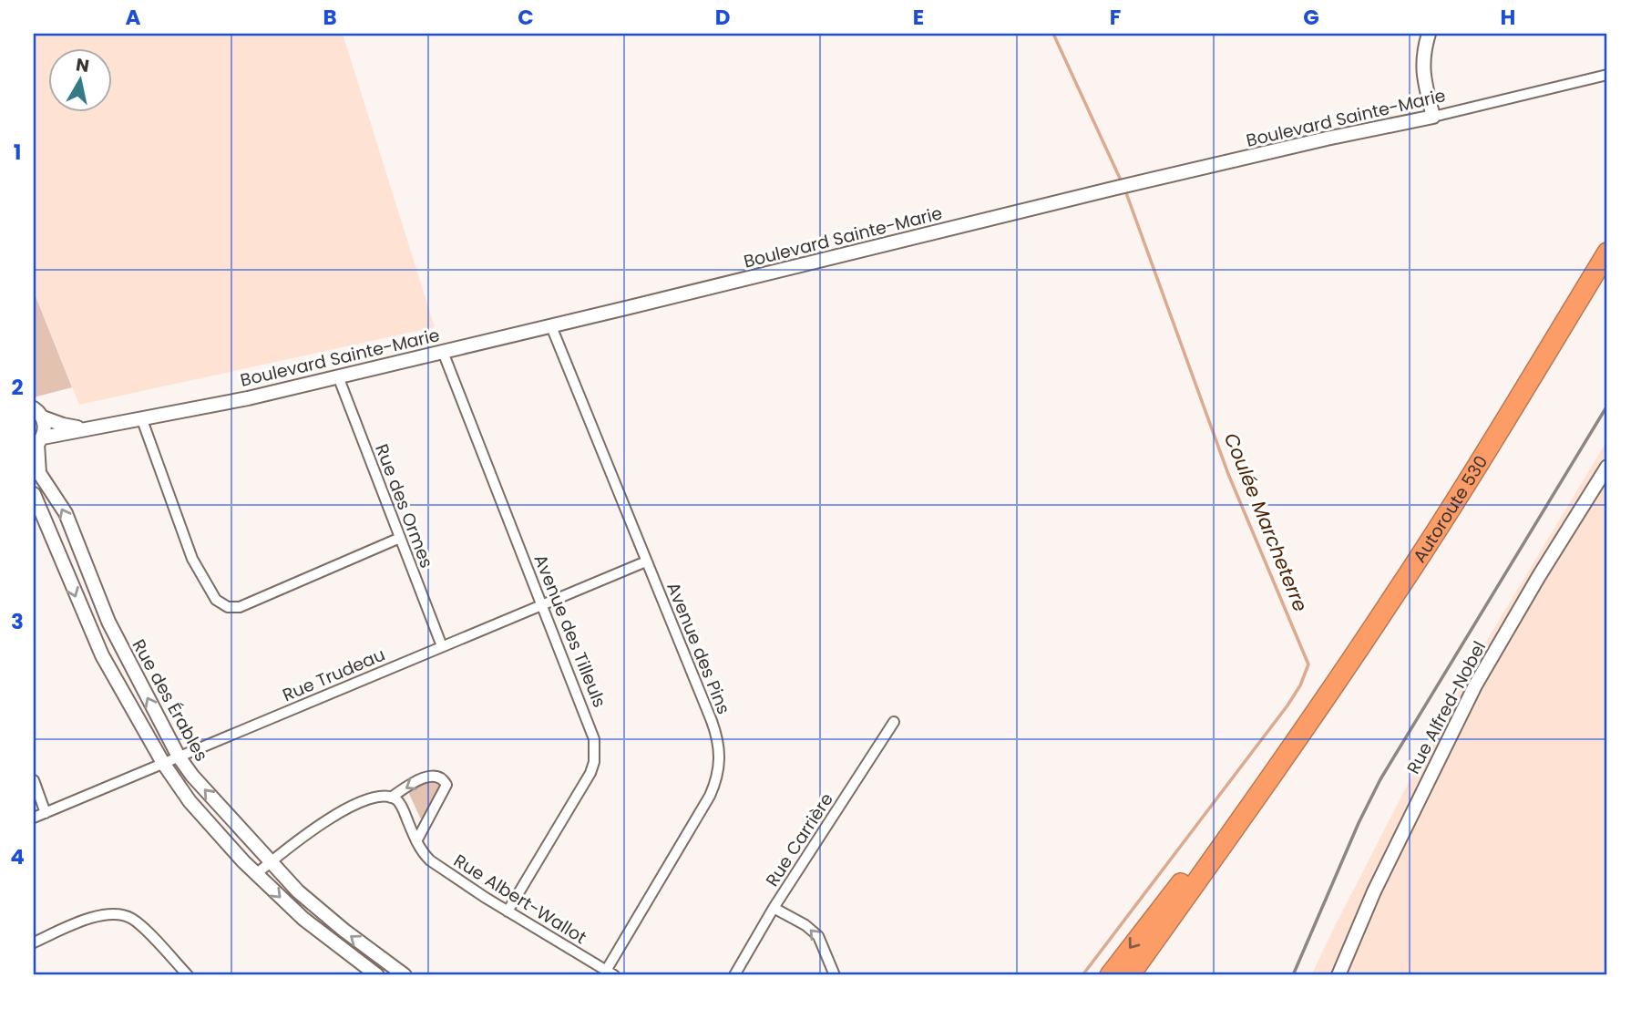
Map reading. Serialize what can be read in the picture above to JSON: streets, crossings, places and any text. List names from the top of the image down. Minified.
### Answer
{"streets":{"highway":["Autoroute 530"],"street":["Boulevard Sainte-Marie","Rue des Ormes","Avenue des Tilleuls","Avenue des Pins","Rue Trudeau","Rue des Érables","Rue Alfred-Nobel","Rue Carrière","Rue Albert-Wallot"]},"crossings":[["Boulevard Sainte-Marie","Rue des Ormes"],["Boulevard Sainte-Marie","Avenue des Tilleuls"],["Boulevard Sainte-Marie","Avenue des Pins"],["Boulevard Sainte-Marie","Rue des Érables"],["Rue des Ormes","Rue Trudeau"],["Avenue des Tilleuls","Rue Trudeau"],["Avenue des Tilleuls","Rue Albert-Wallot"],["Avenue des Pins","Rue Trudeau"],["Avenue des Pins","Rue Albert-Wallot"],["Rue Trudeau","Rue des Érables"]],"water":["Coulée Marcheterre"],"north":"top","grid":{"columns":["A","B","C","D","E","F","G","H"],"rows":["1","2","3","4"]}}
